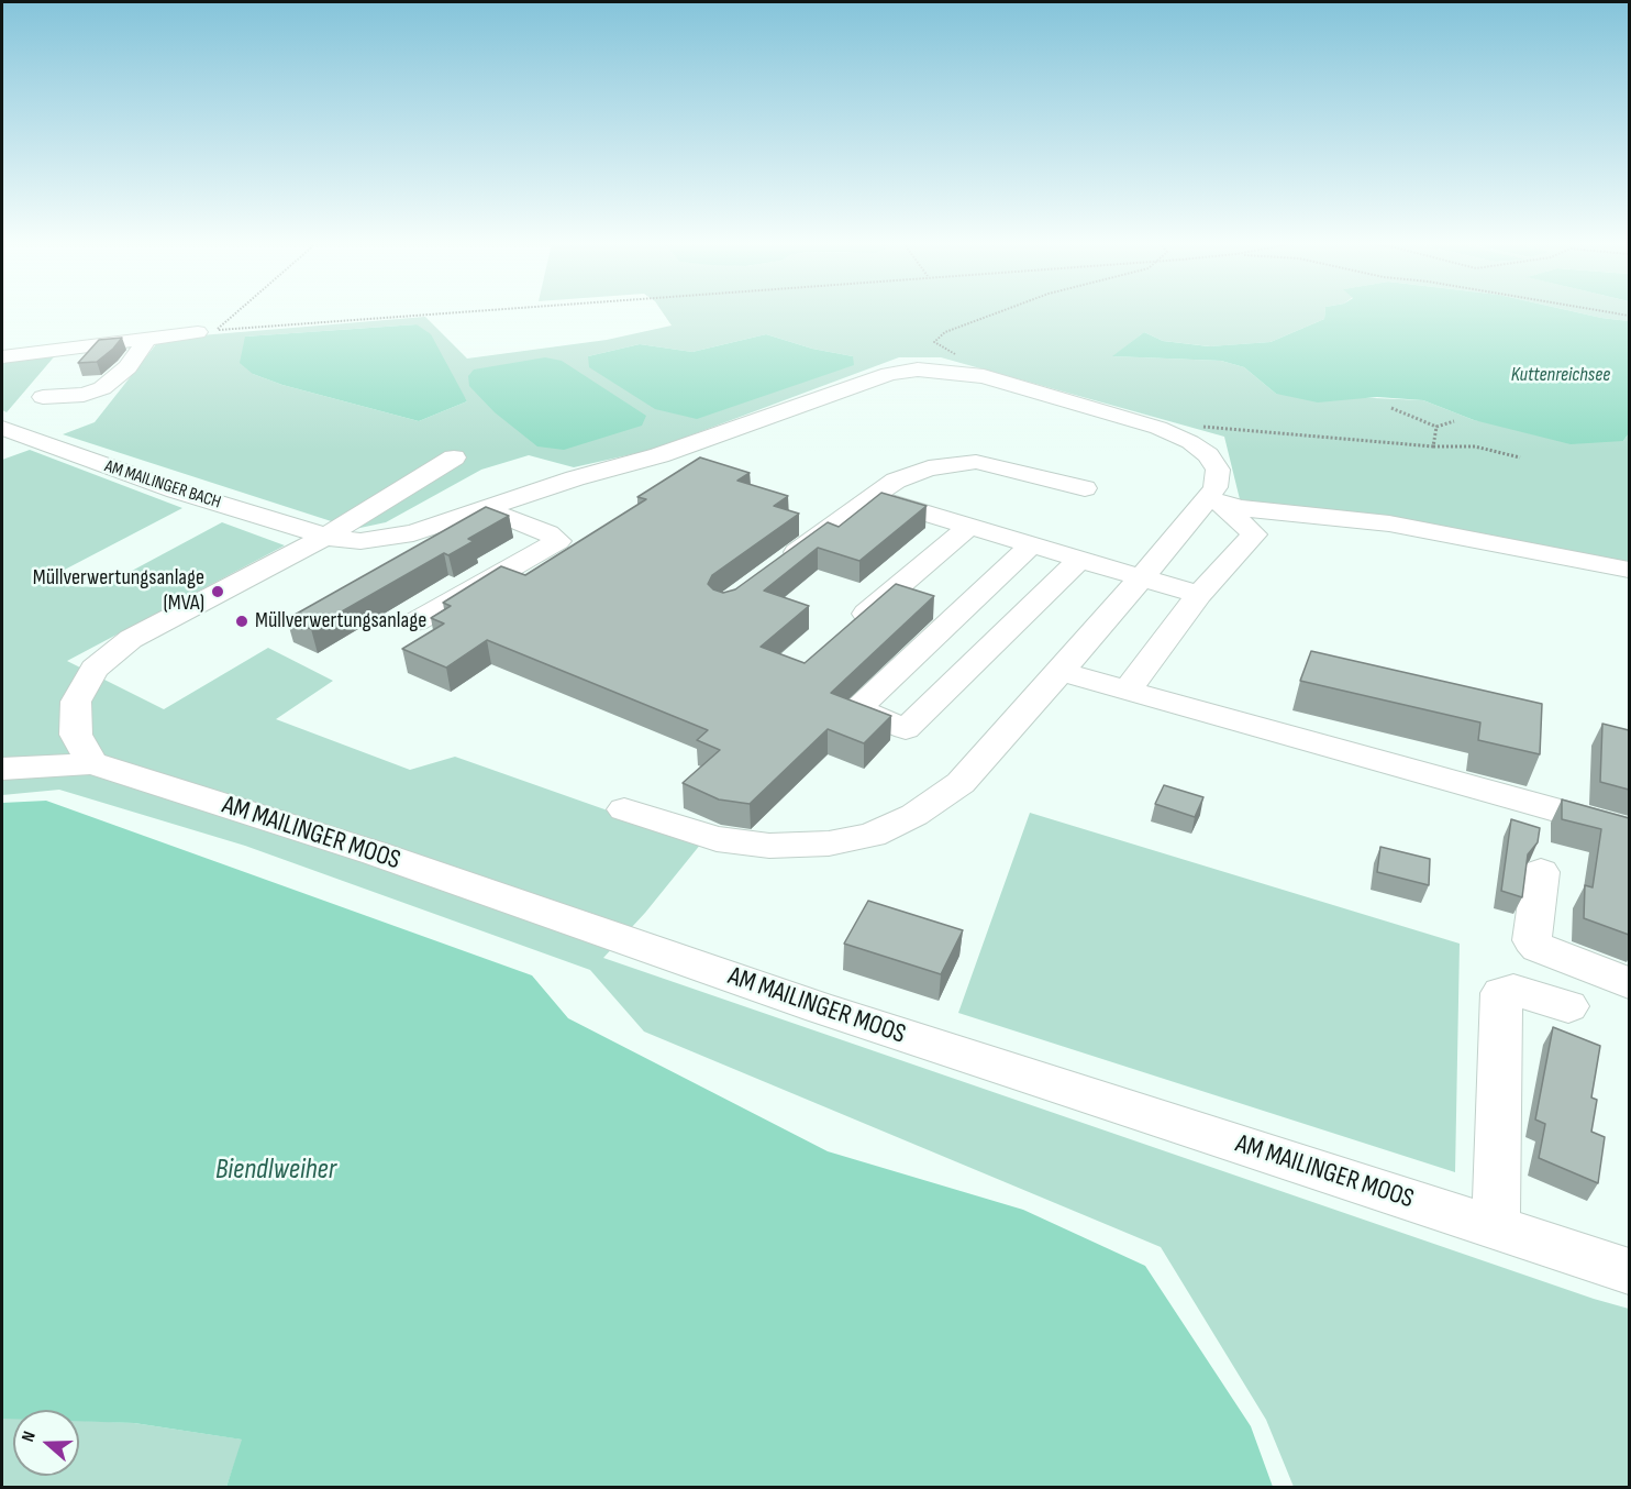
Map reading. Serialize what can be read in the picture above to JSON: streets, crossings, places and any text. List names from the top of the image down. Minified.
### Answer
{"streets":{"street":["AM MAILINGER BACH","AM MAILINGER MOOS"]},"water":["Kuttenreichsee","Biendlweiher"],"places":["Müllverwertungsanlage (MVA)","Müllverwertungsanlage"],"north":"left"}
